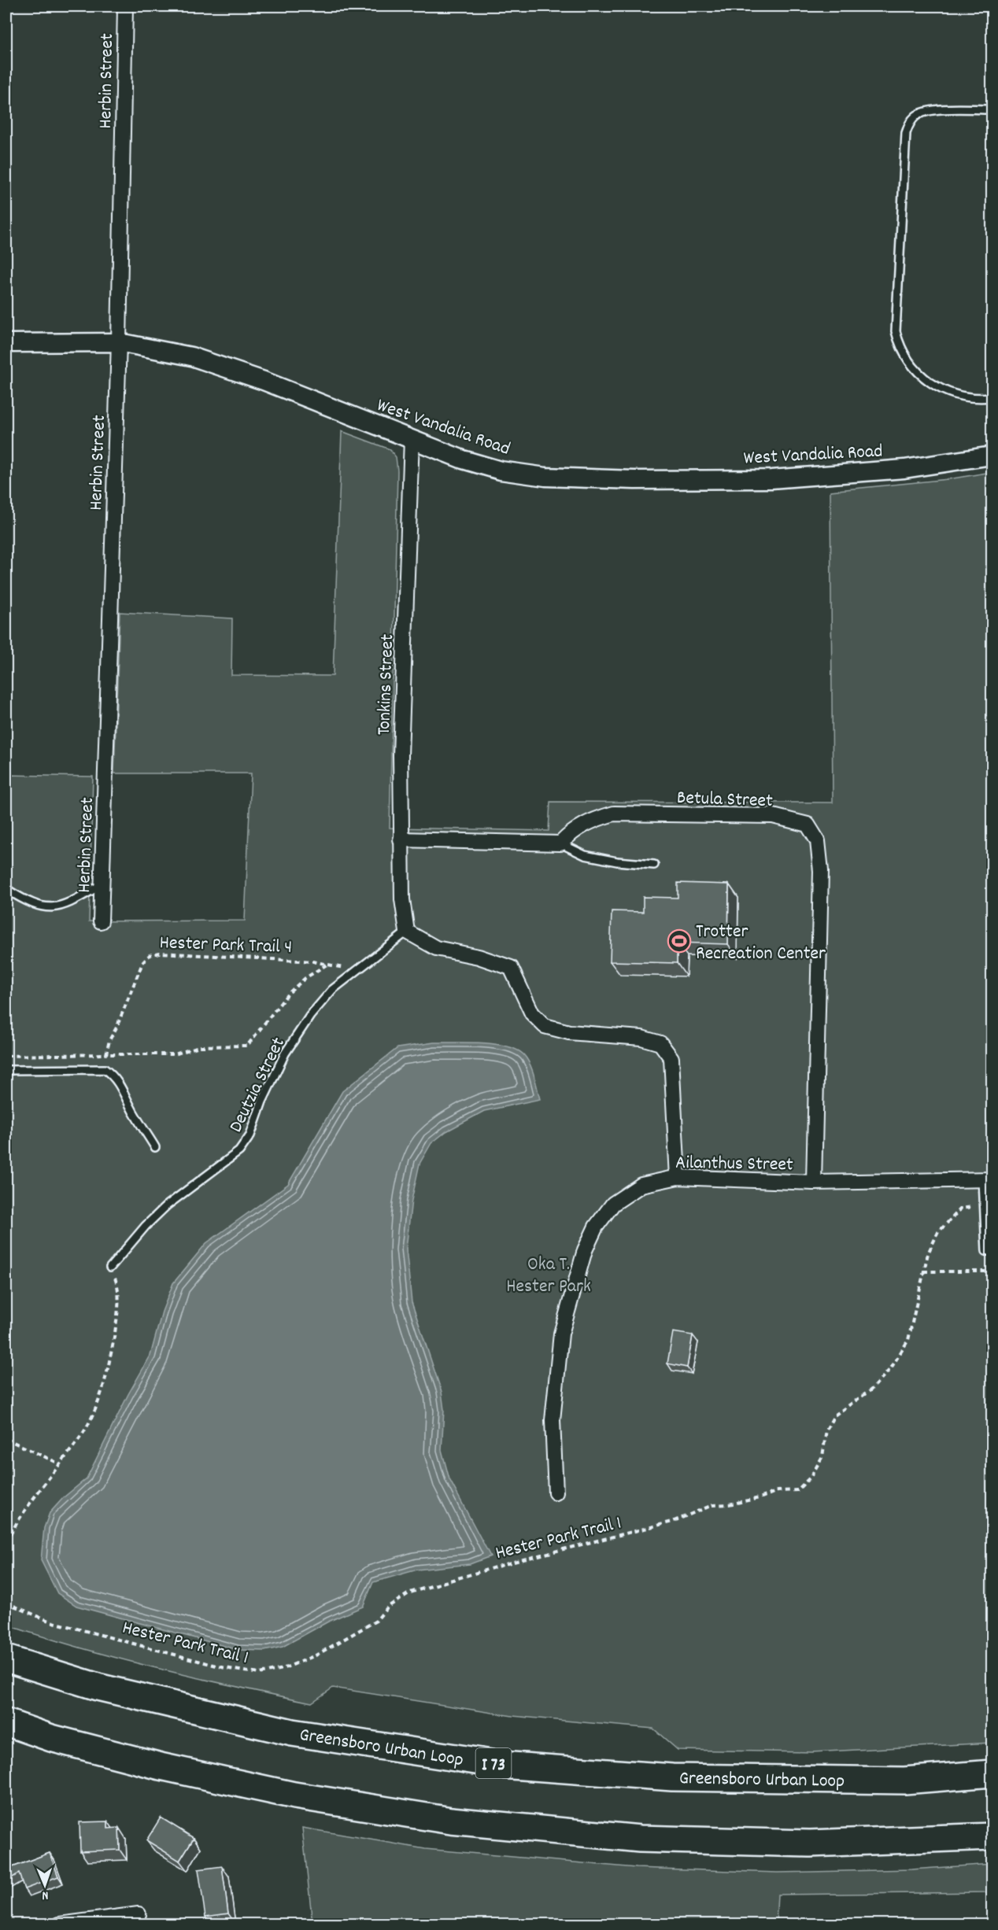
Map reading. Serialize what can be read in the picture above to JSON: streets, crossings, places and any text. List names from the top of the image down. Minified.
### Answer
{"streets":{"highway":["Greensboro Urban Loop","I 73"],"street":["Herbin Street","West Vandalia Road","Tonkins Street","Betula Street","Ailanthus Street"],"lane":["Deutzia Street"],"path":["Hester Park Trail 4","Hester Park Trail 1"]},"crossings":[["Herbin Street","West Vandalia Road"],["West Vandalia Road","Tonkins Street"],["Tonkins Street","Deutzia Street"],["Betula Street","Ailanthus Street"],["Hester Park Trail 4","Deutzia Street"]],"parks":["Oka T. Hester Park"],"places":{"sports":["Trotter Recreation Center"]},"north":"bottom"}
